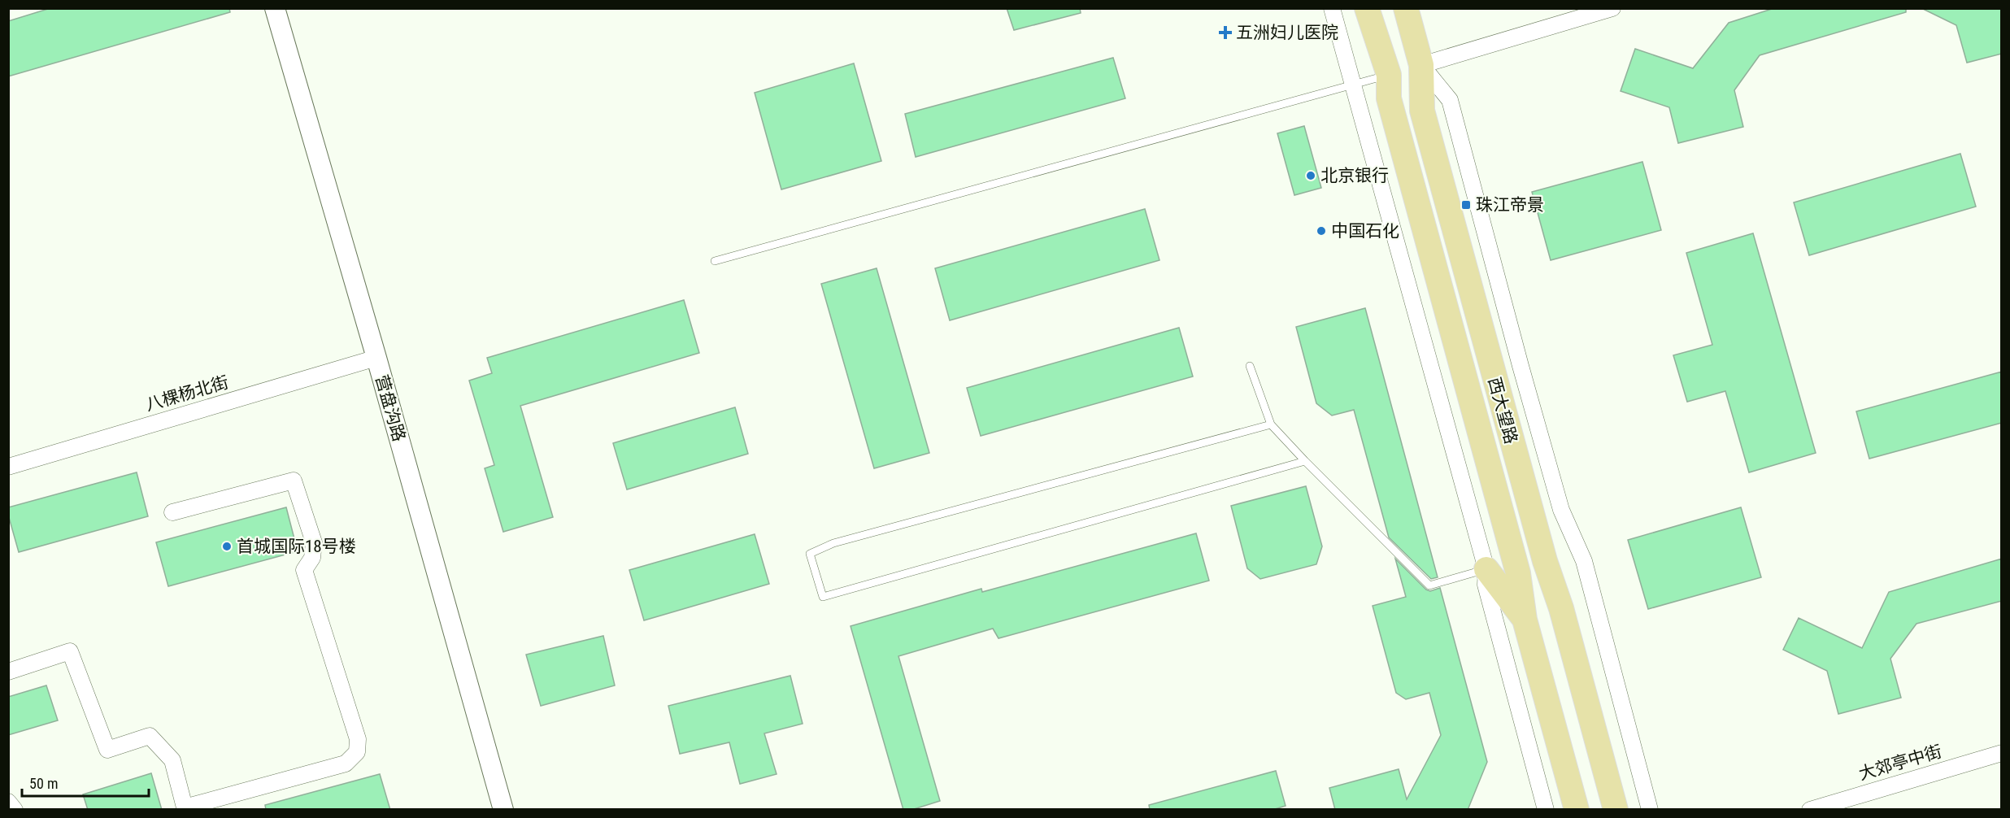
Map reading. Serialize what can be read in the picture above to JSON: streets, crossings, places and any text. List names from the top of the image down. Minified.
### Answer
{"streets":{"main road":["西大望路"],"street":["八棵杨北街","营盘沟路","大郊亭中街"]},"crossings":[["八棵杨北街","营盘沟路"]],"places":{"health":["五洲妇儿医院"],"other":["北京银行","中国石化","首城国际18号楼"],"transit":["珠江帝景"]},"scale_bar":"50 m"}
